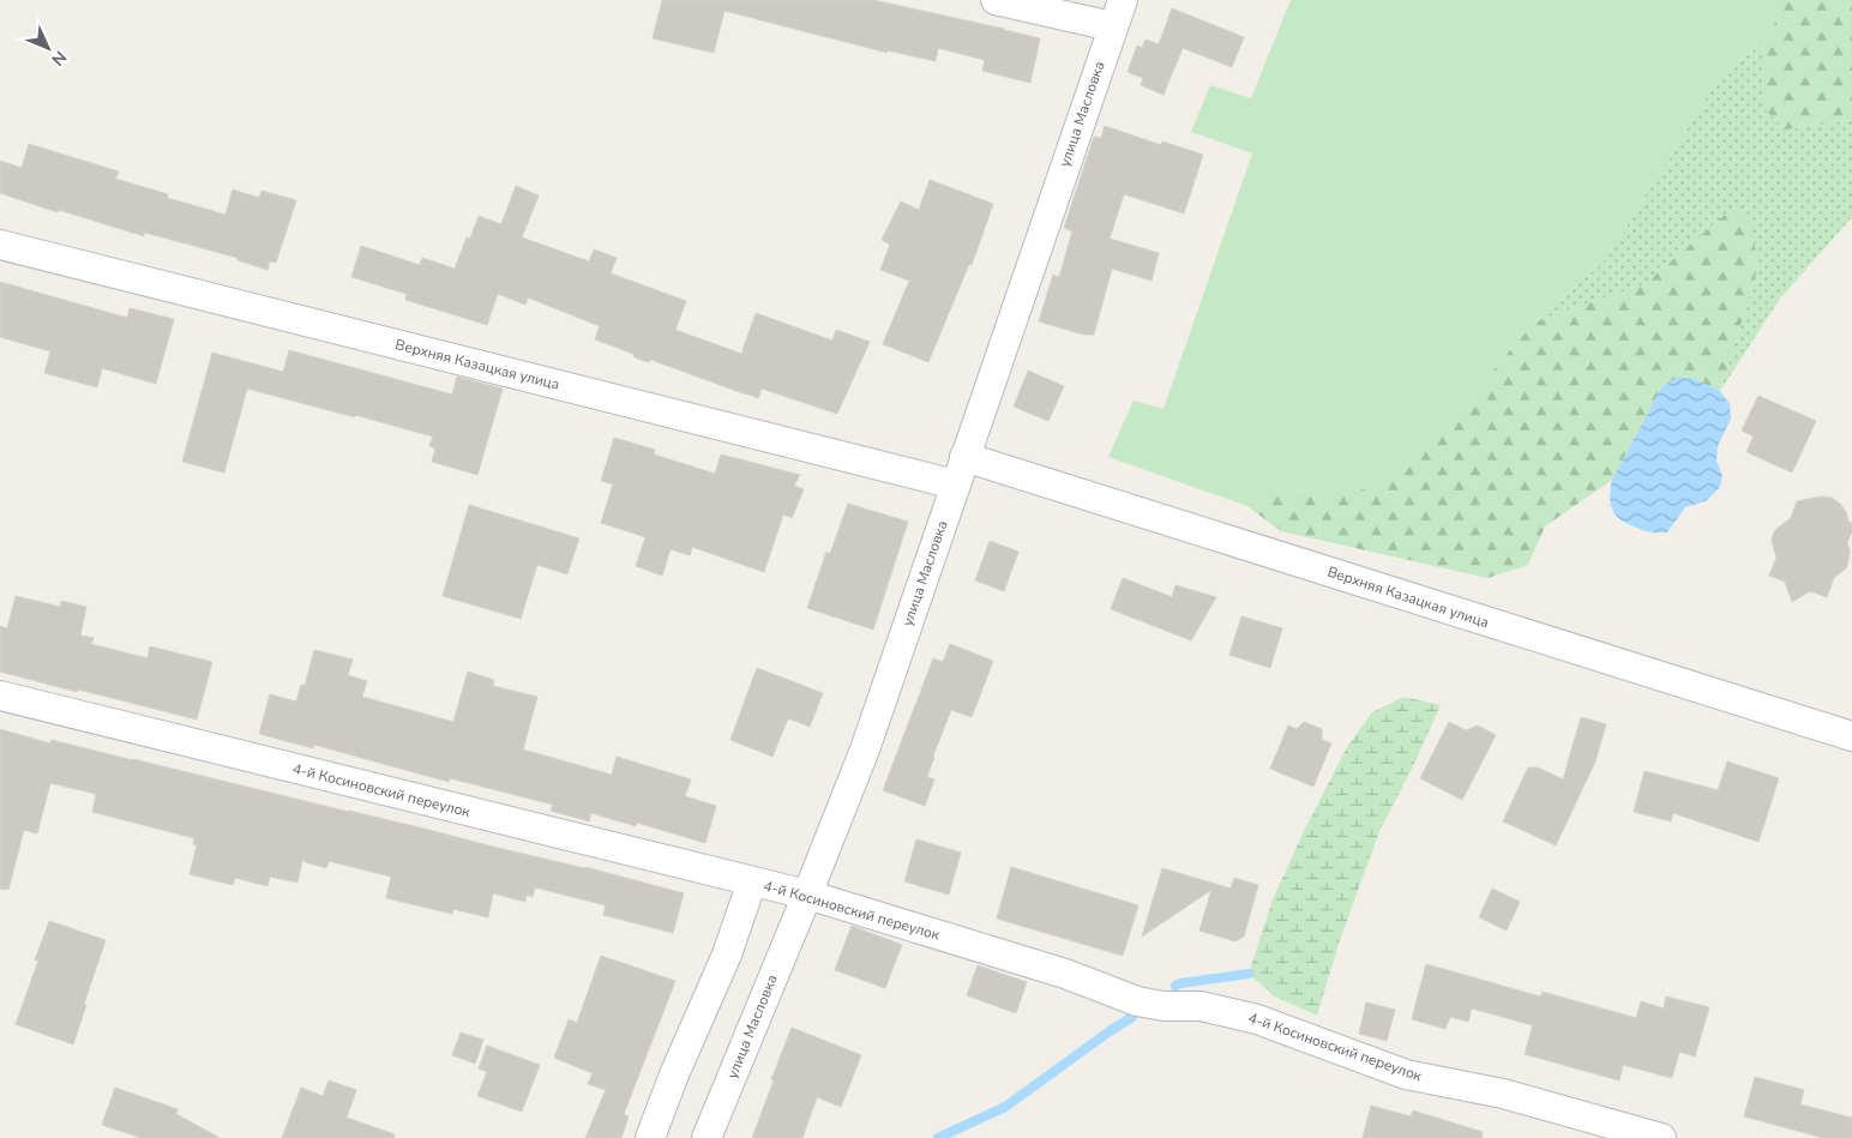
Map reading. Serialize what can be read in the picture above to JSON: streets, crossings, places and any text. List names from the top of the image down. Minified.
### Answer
{"streets":{"street":["улица Масловка","Верхняя Казацкая улица","4-й Косиновский переулок"]},"crossings":[["улица Масловка","Верхняя Казацкая улица"],["улица Масловка","4-й Косиновский переулок"]],"north":"bottom right"}
